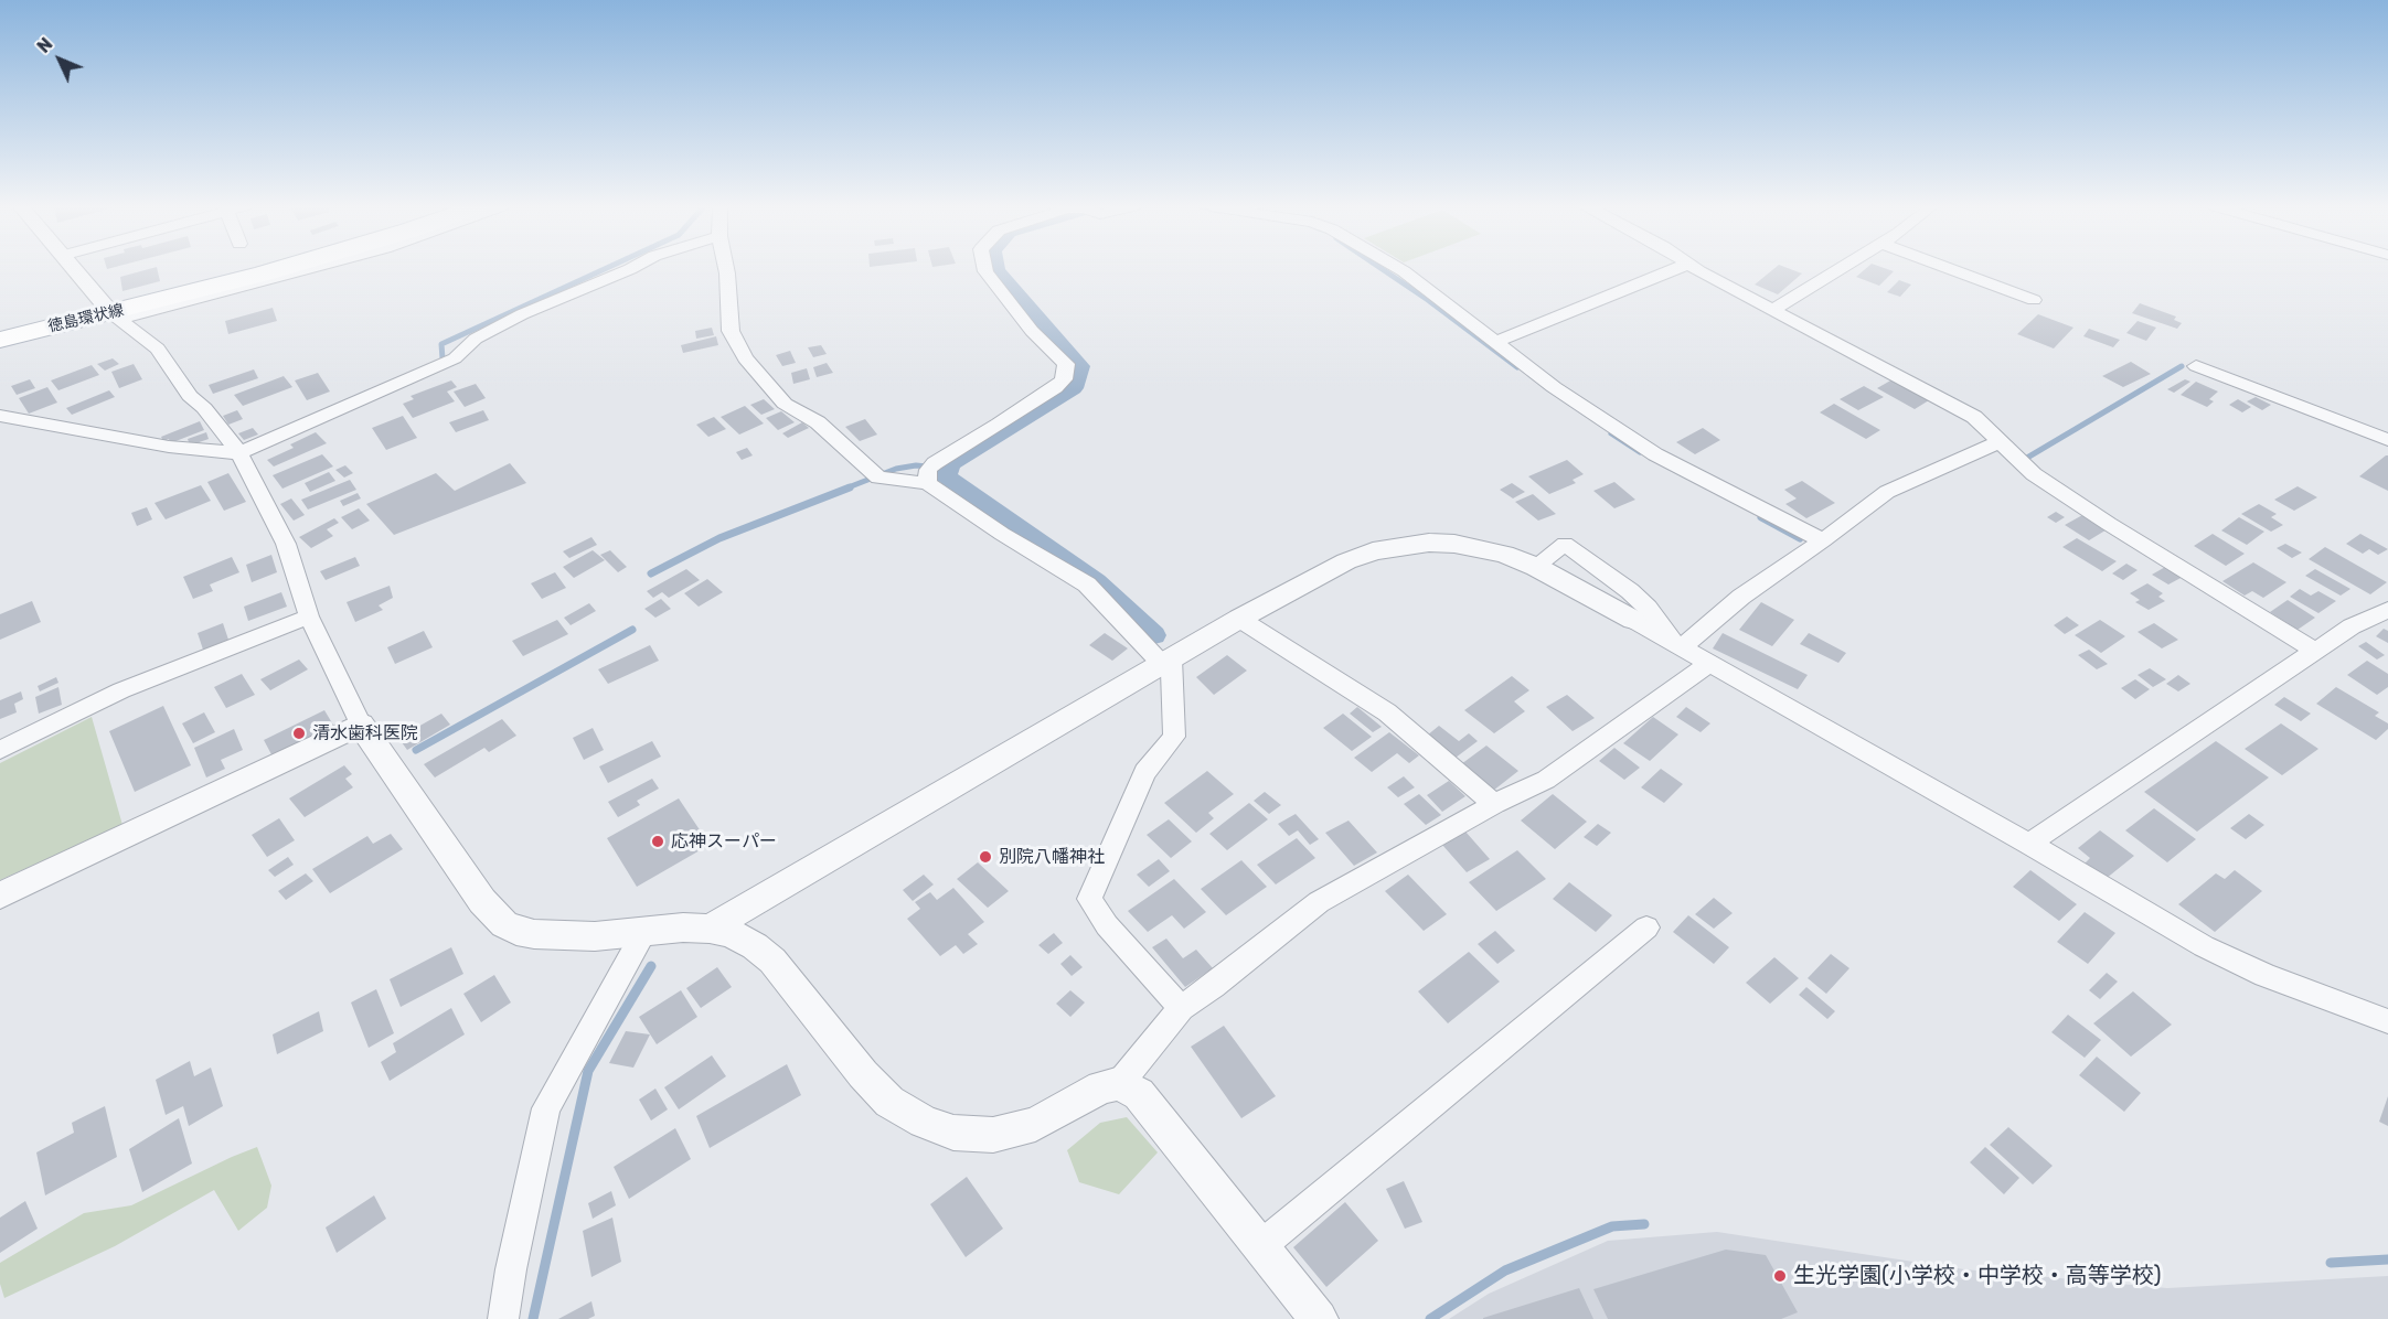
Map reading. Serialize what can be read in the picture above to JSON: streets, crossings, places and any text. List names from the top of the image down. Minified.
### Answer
{"streets":{"main road":["徳島環状線"]},"places":["清水歯科医院","応神スーパー","別院八幡神社","生光学園(小学校・中学校・高等学校)"],"north":"top left"}
